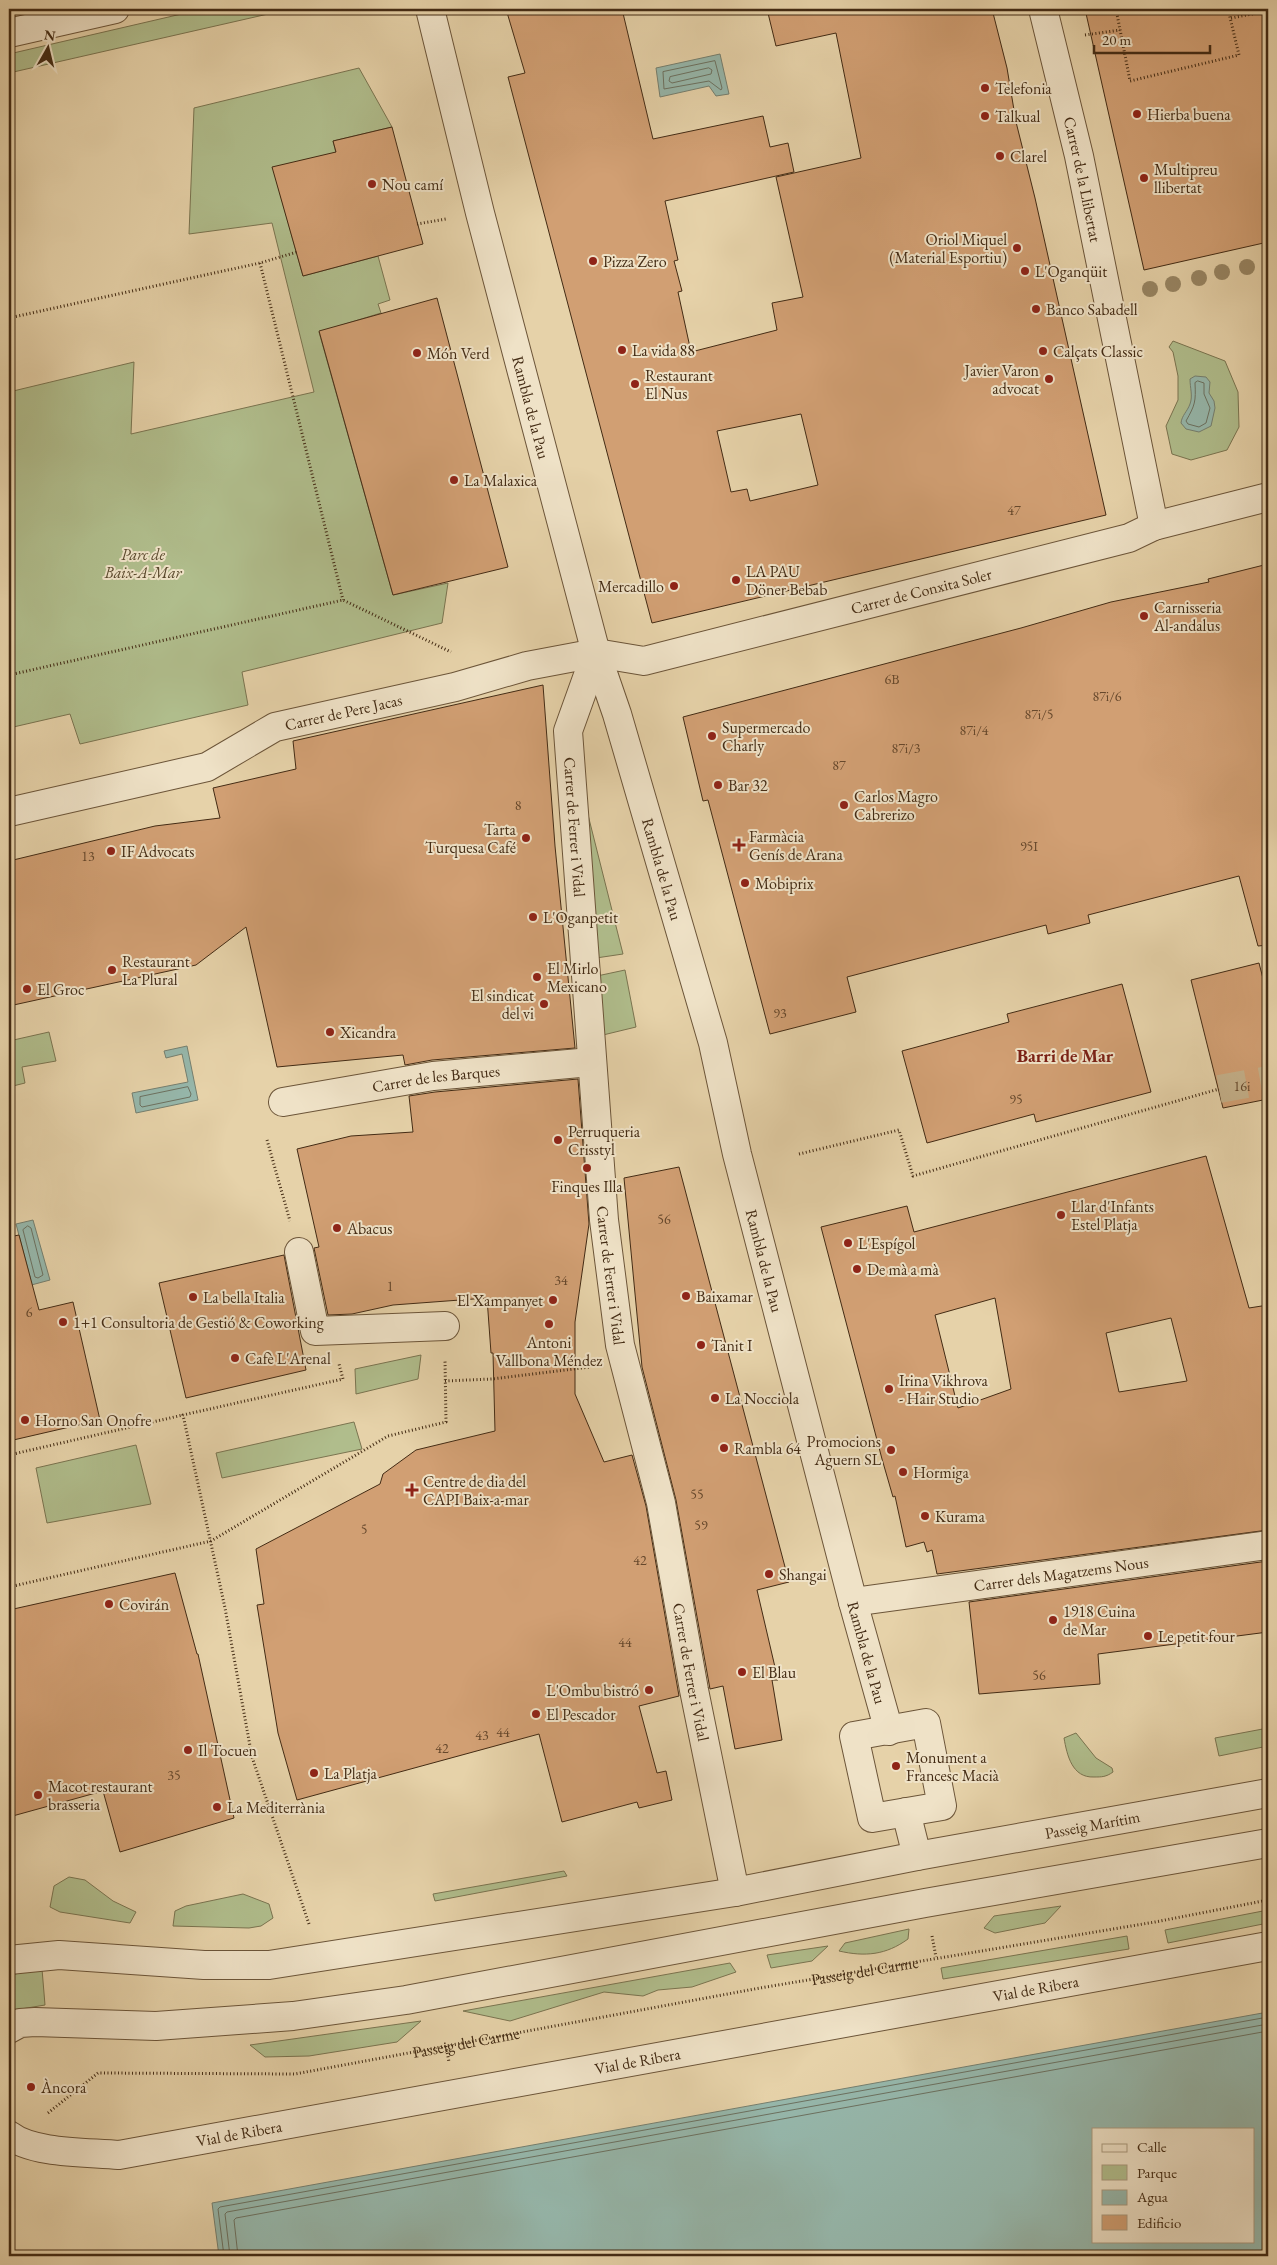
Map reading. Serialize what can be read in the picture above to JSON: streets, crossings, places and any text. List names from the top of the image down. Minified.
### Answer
{"streets":{"street":["Carrer de la Llibertat","Rambla de la Pau","Carrer de Conxita Soler","Carrer de Pere Jacas","Carrer de Ferrer i Vidal","Carrer de les Barques","Carrer dels Magatzems Nous","Passeig Marítim","Vial de Ribera"],"path":["Passeig del Carme"]},"crossings":[["Carrer de la Llibertat","Carrer de Conxita Soler"],["Rambla de la Pau","Carrer de Pere Jacas"],["Rambla de la Pau","Carrer de Ferrer i Vidal"],["Rambla de la Pau","Carrer dels Magatzems Nous"],["Carrer de Conxita Soler","Carrer de Pere Jacas"],["Carrer de Pere Jacas","Carrer de Ferrer i Vidal"],["Carrer de Ferrer i Vidal","Carrer de les Barques"],["Passeig del Carme","Vial de Ribera"]],"districts":["Barri de Mar"],"parks":["Parc de Baix-A-Mar"],"places":{"other":["Telefonia","Hierba buena","Talkual","Clarel","Multipreu llibertat","Nou camí","Oriol Miquel (Material Esportiu)","Pizza Zero","L'Oganqüit","Banco Sabadell","La vida 88","Calçats Classic","Món Verd","Javier Varon advocat","Restaurant El Nus","La Malaxica","LA PAU Döner Bebab","Mercadillo","Carnisseria Al-andalus","Supermercado Charly","Bar 32","Carlos Magro Cabrerizo","Tarta Turquesa Café","IF Advocats","Mobiprix","L'Oganpetit","Restaurant La Plural","El Mirlo Mexicano","El Groc","El sindicat del vi","Xicandra","Perruqueria Crisstyl","Finques Illa","Llar d'Infants Estel Platja","Abacus","L'Espígol","De mà a mà","Baixamar","La bella Italia","El Xampanyet","1+1 Consultoria de Gestió & Coworking","Antoni Vallbona Méndez","Tanit I","Cafè L'Arenal","Irina Vikhrova - Hair Studio","La Nocciola","Horno San Onofre","Rambla 64","Promocions Aguern SL","Hormiga","Kurama","Shangai","Covirán","1918 Cuina de Mar","Le petit four","El Blau","L'Ombu bistró","El Pescador","Il Tocuen","Monument a Francesc Macià","La Platja","Macot restaurant brasseria","La Mediterrània","Àncora"],"health":["Farmàcia Genís de Arana","Centre de dia del CAPI Baix-a-mar"]},"house_numbers":["47","6B","87i/6","87i/5","87i/4","87i/3","87","8","95I","13","93","16i","95","56","34","1","6","55","59","5","42","44","56","44","43","42","35"],"legend":["Calle","Parque","Agua","Edificio"],"scale_bar":"20 m","north":"top"}
